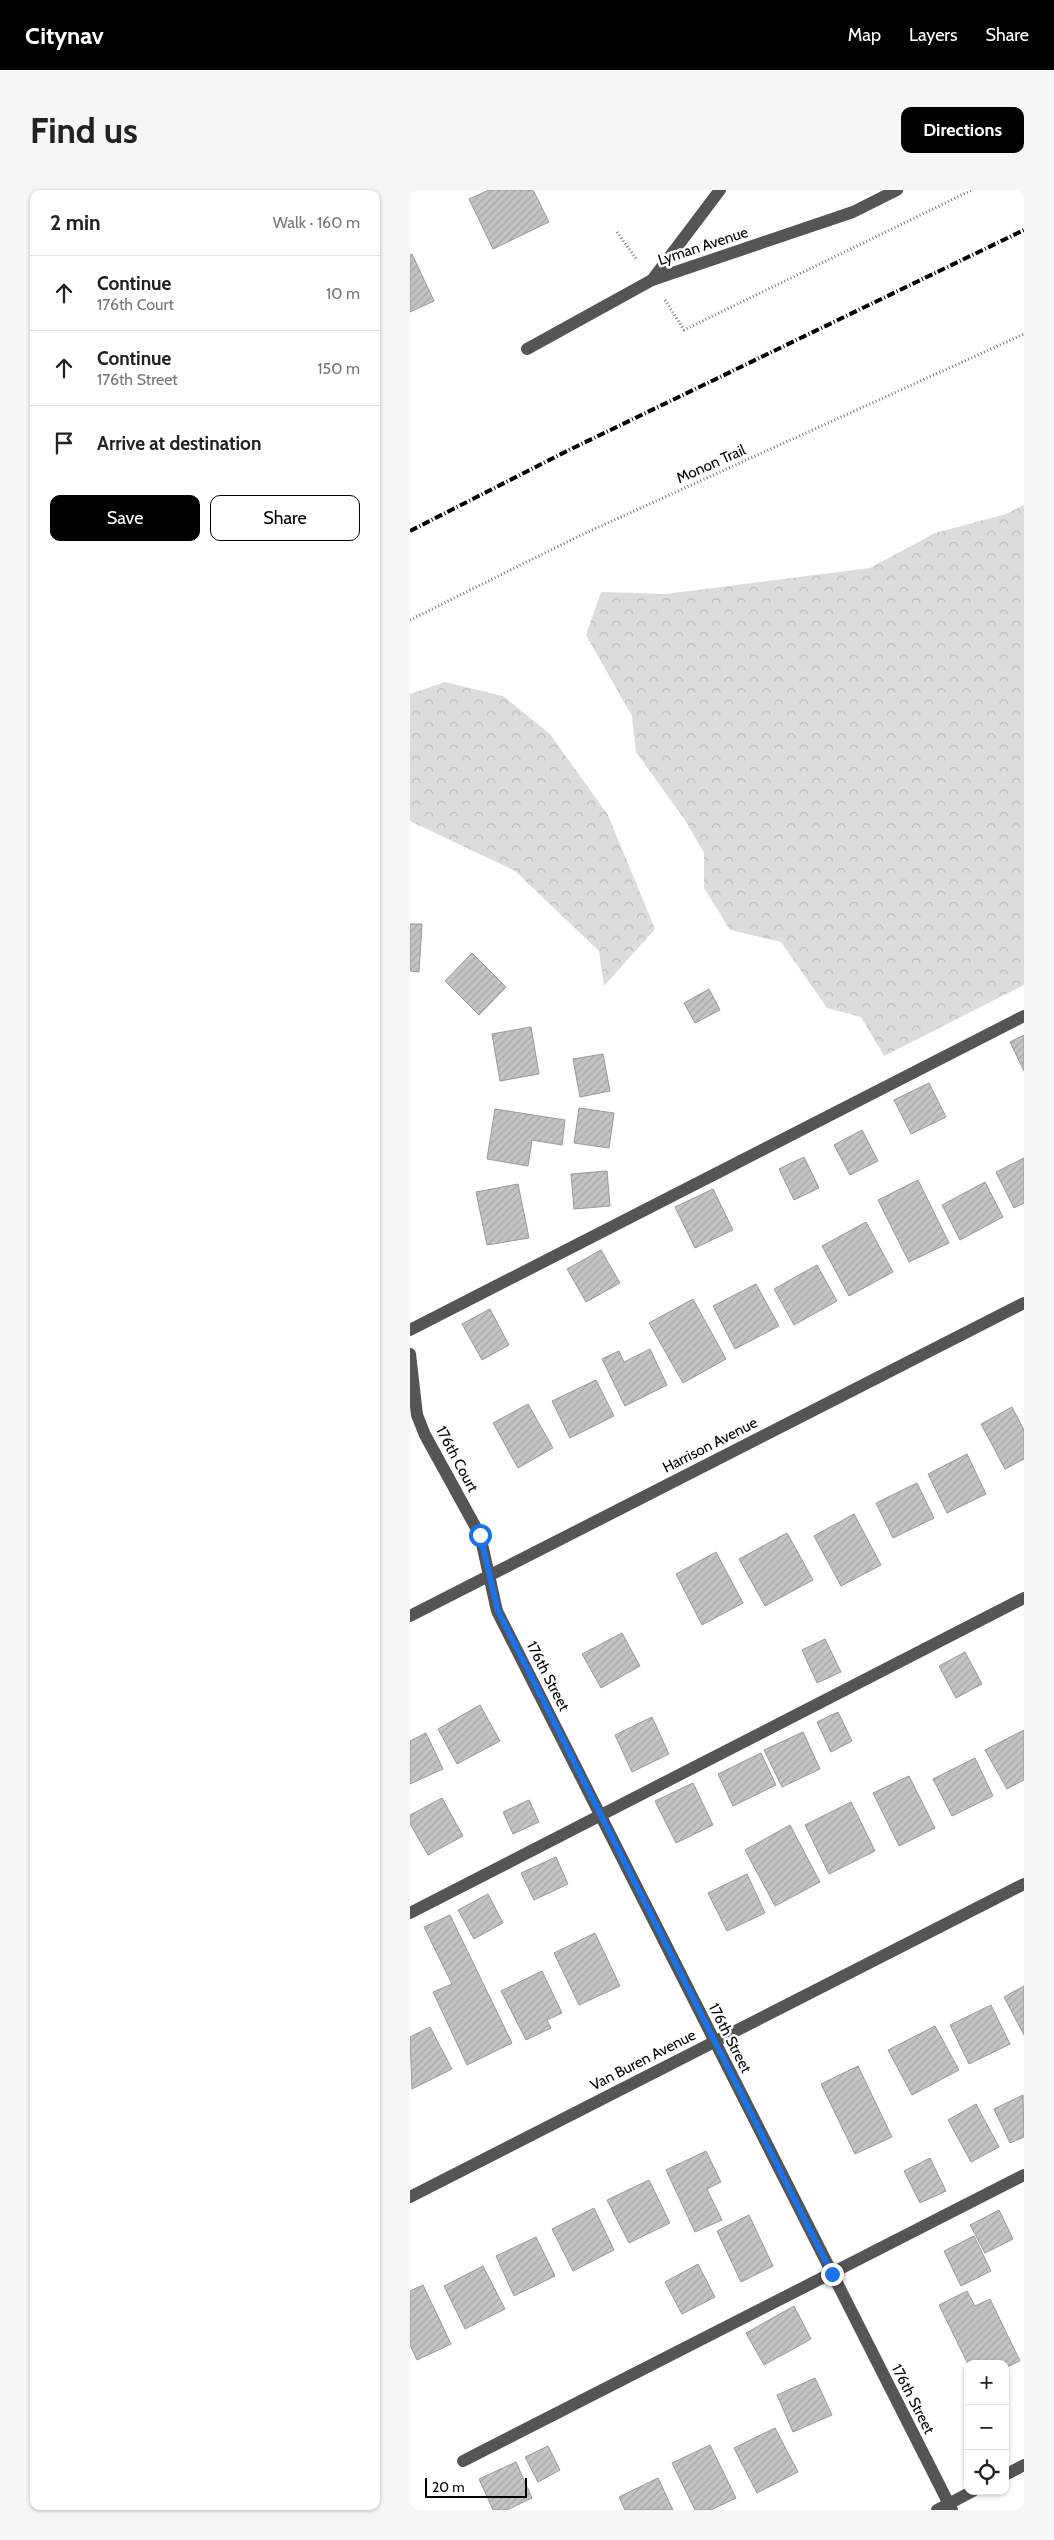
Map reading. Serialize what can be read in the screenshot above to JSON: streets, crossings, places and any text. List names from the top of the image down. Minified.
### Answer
{"streets":{"street":["Lyman Avenue","Harrison Avenue","176th Court","176th Street","Van Buren Avenue"],"path":["Monon Trail"]},"crossings":[["Harrison Avenue","176th Court"],["Harrison Avenue","176th Street"],["176th Court","176th Street"],["176th Street","Van Buren Avenue"]],"scale_bar":"20 m","page":{"header":"Citynav","nav":["Map","Layers","Share"],"buttons":["Directions",["Save","Share"]],"title":"Find us","heading":["2 min","Walk · 160 m"],"list":[["Continue","176th Court","10 m"],["Continue","176th Street","150 m"],"Arrive at destination"],"map_buttons":["+","−"],"scale":"20 m"}}
